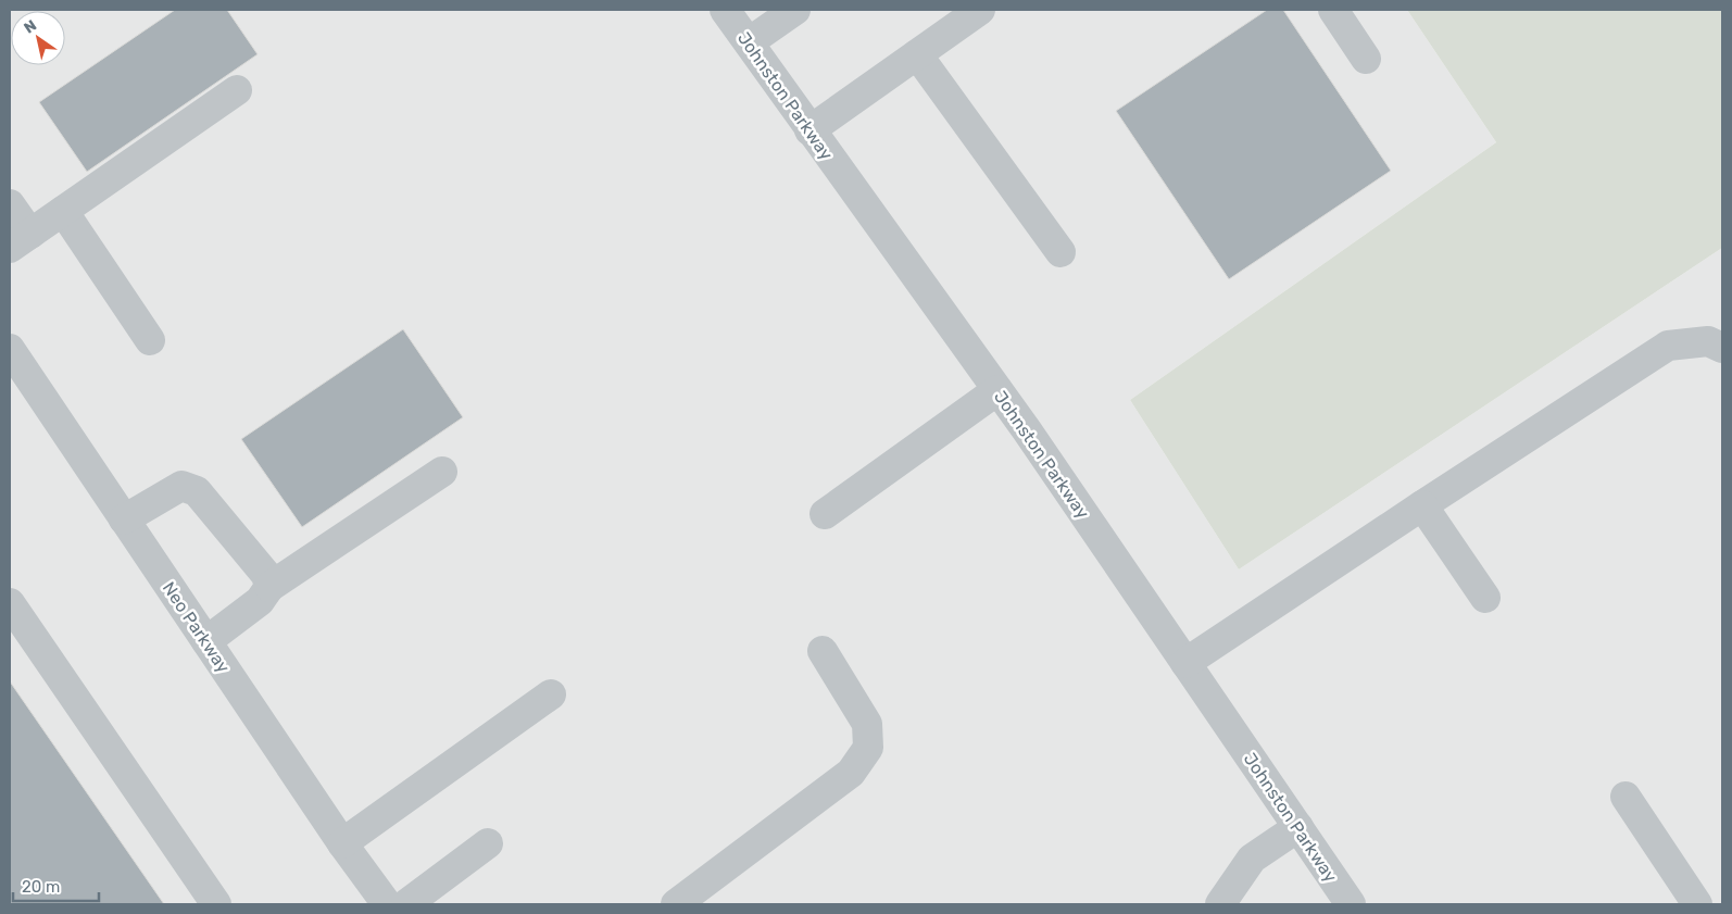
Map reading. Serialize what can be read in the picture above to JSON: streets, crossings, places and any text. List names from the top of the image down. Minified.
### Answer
{"streets":{"street":["Johnston Parkway","Neo Parkway"]},"scale_bar":"20 m","north":"top left"}
